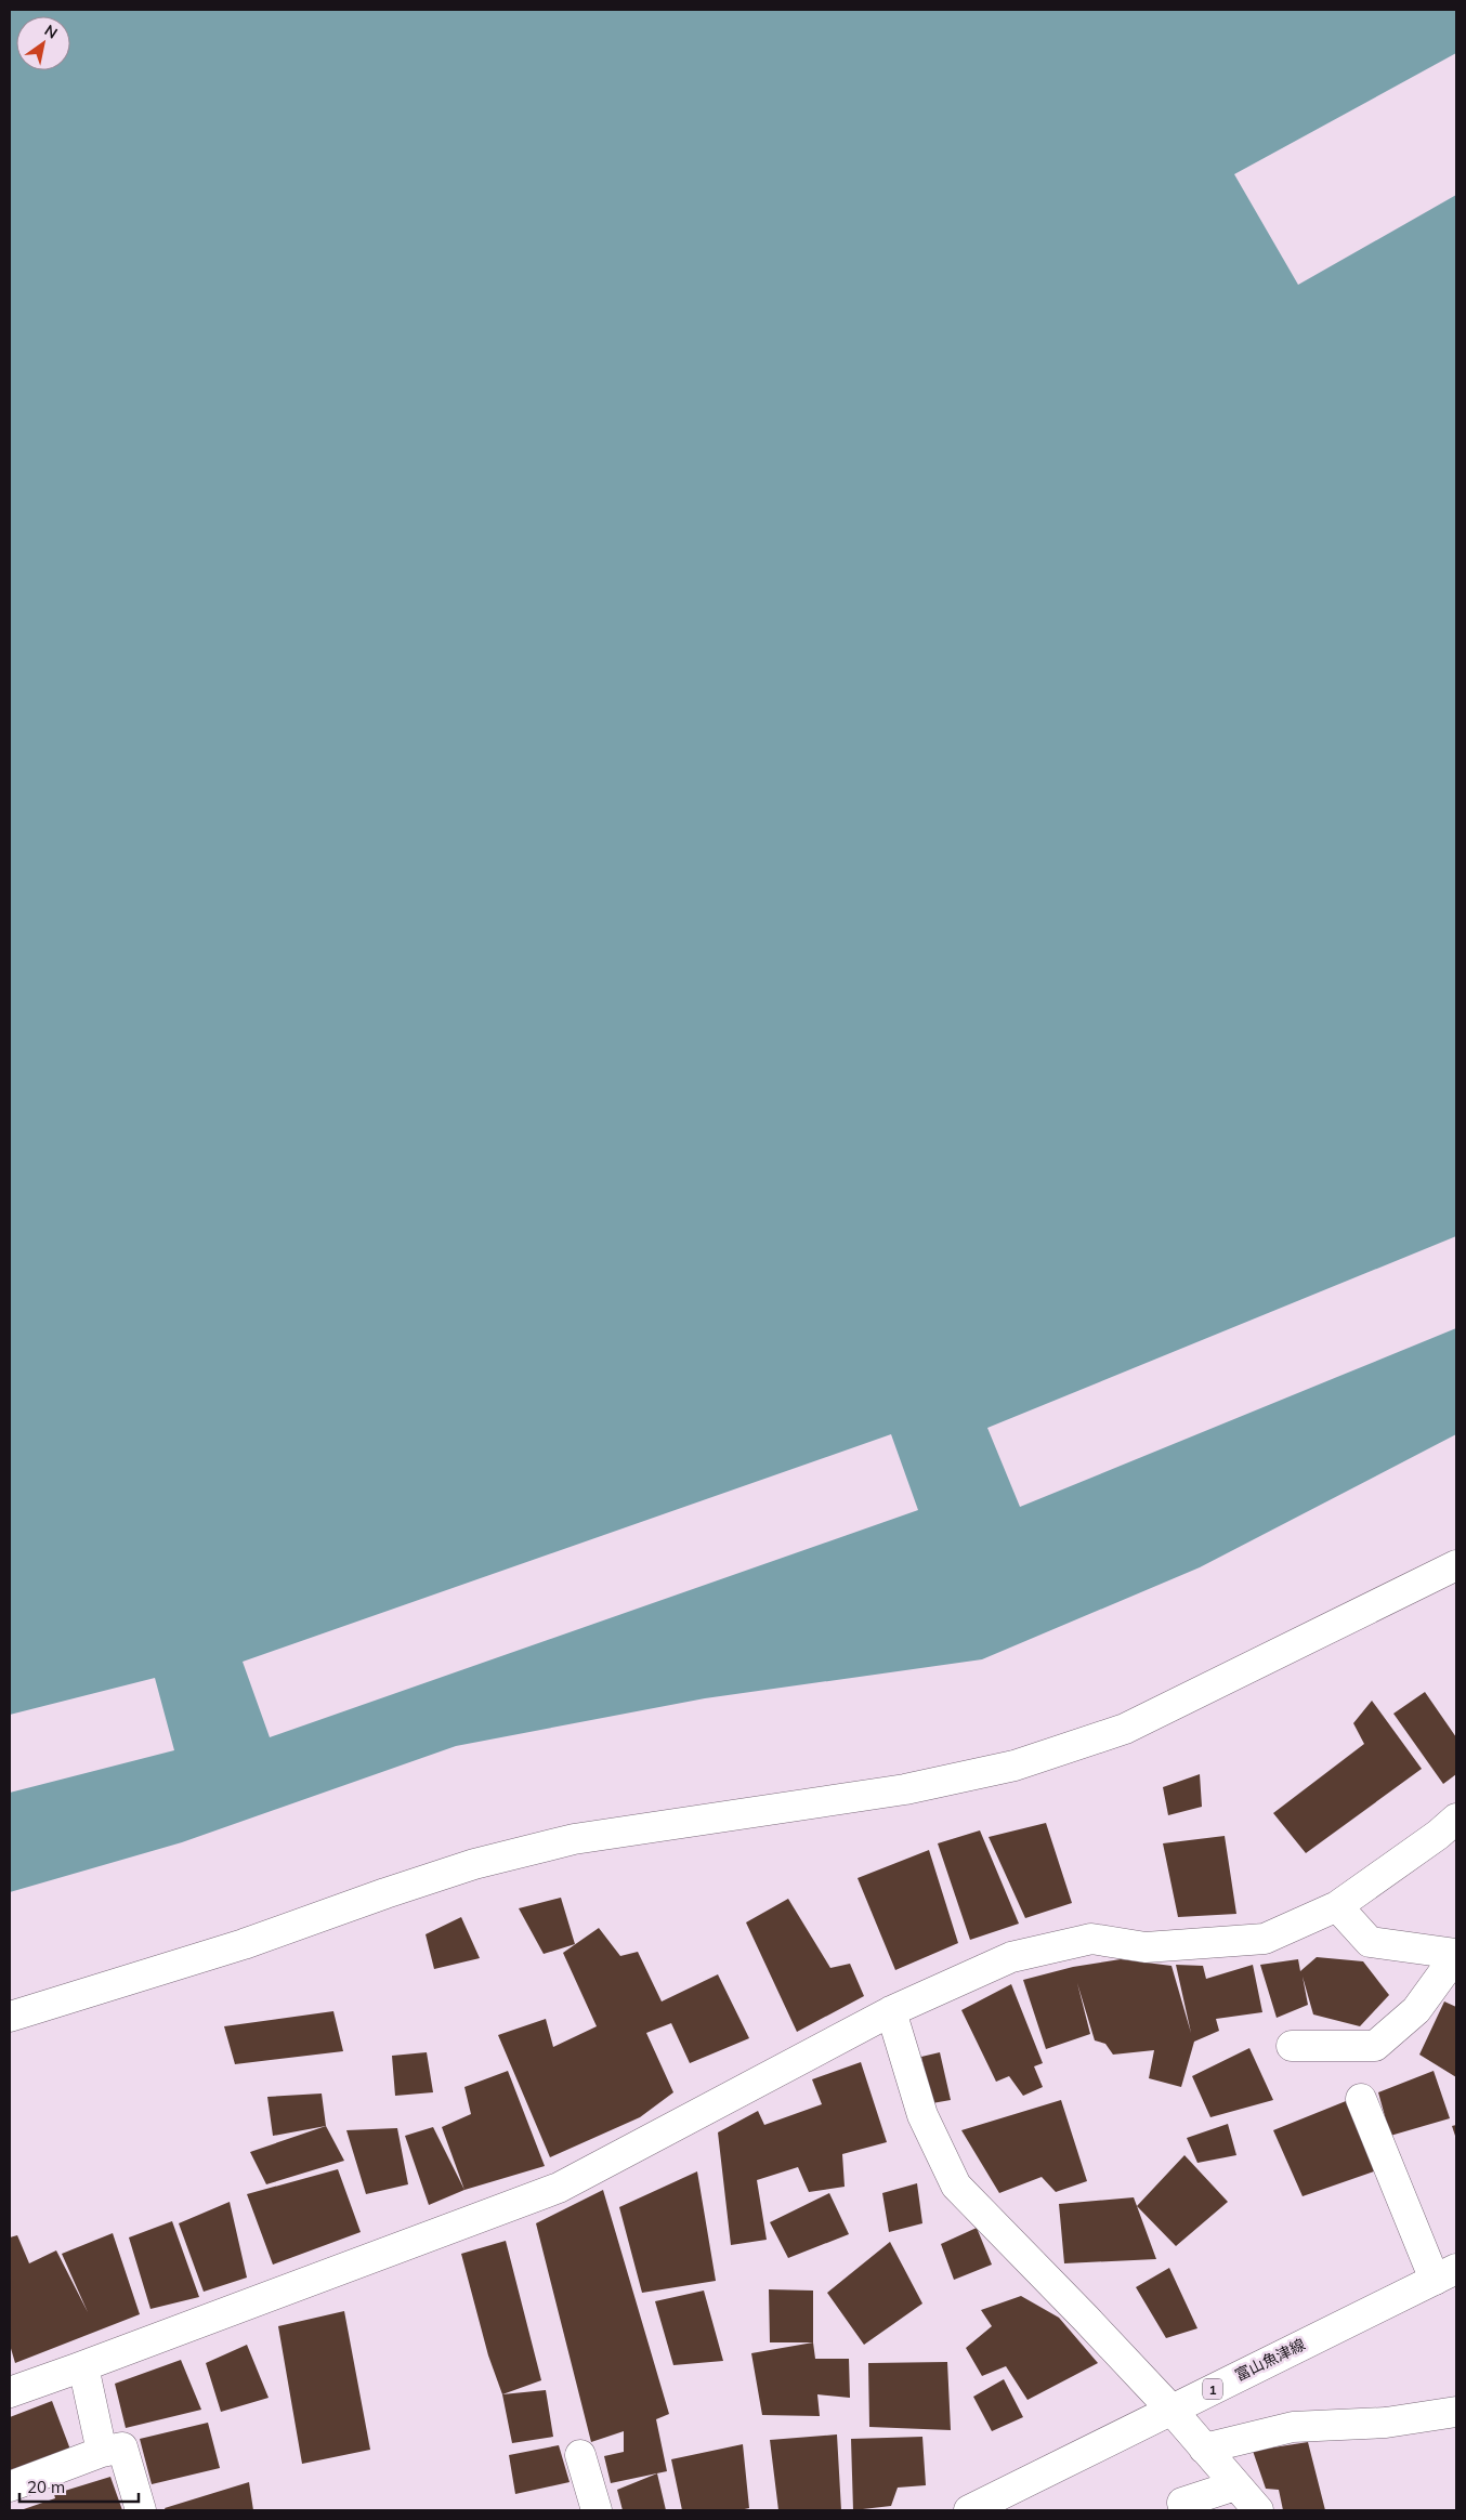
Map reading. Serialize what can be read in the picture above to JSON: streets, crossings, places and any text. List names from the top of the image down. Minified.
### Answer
{"streets":{"street":["富山魚津線","1"]},"scale_bar":"20 m","north":"top right"}
